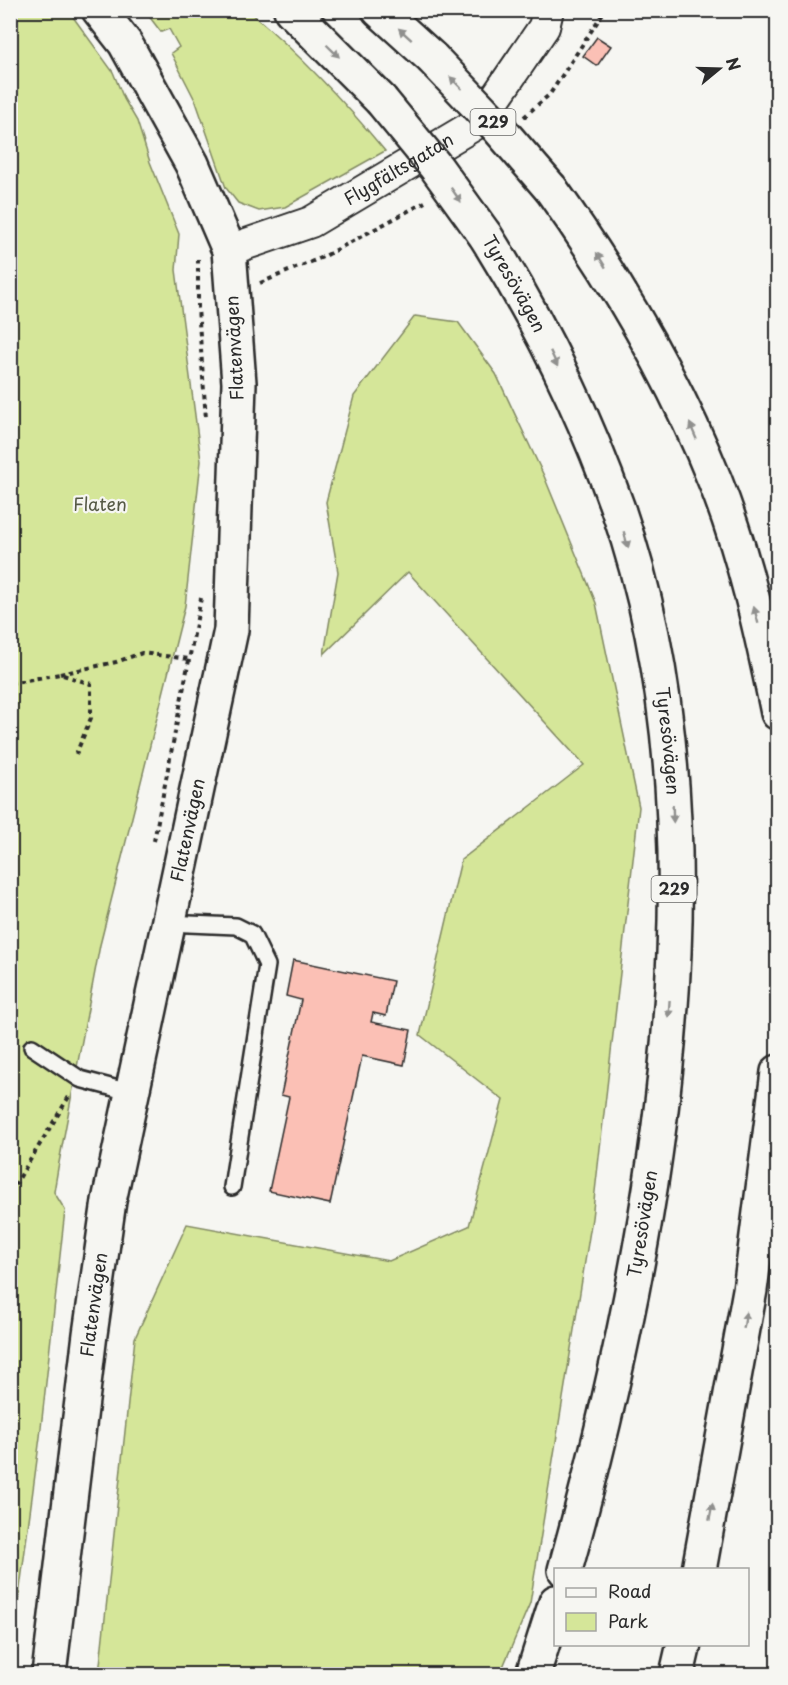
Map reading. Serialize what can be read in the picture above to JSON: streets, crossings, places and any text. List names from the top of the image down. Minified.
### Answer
{"streets":{"main road":["229","Tyresövägen","Flatenvägen"],"street":["Flygfältsgatan"]},"crossings":[["Flygfältsgatan","Flatenvägen"]],"parks":["Flaten"],"legend":["Road","Park"],"north":"right"}
